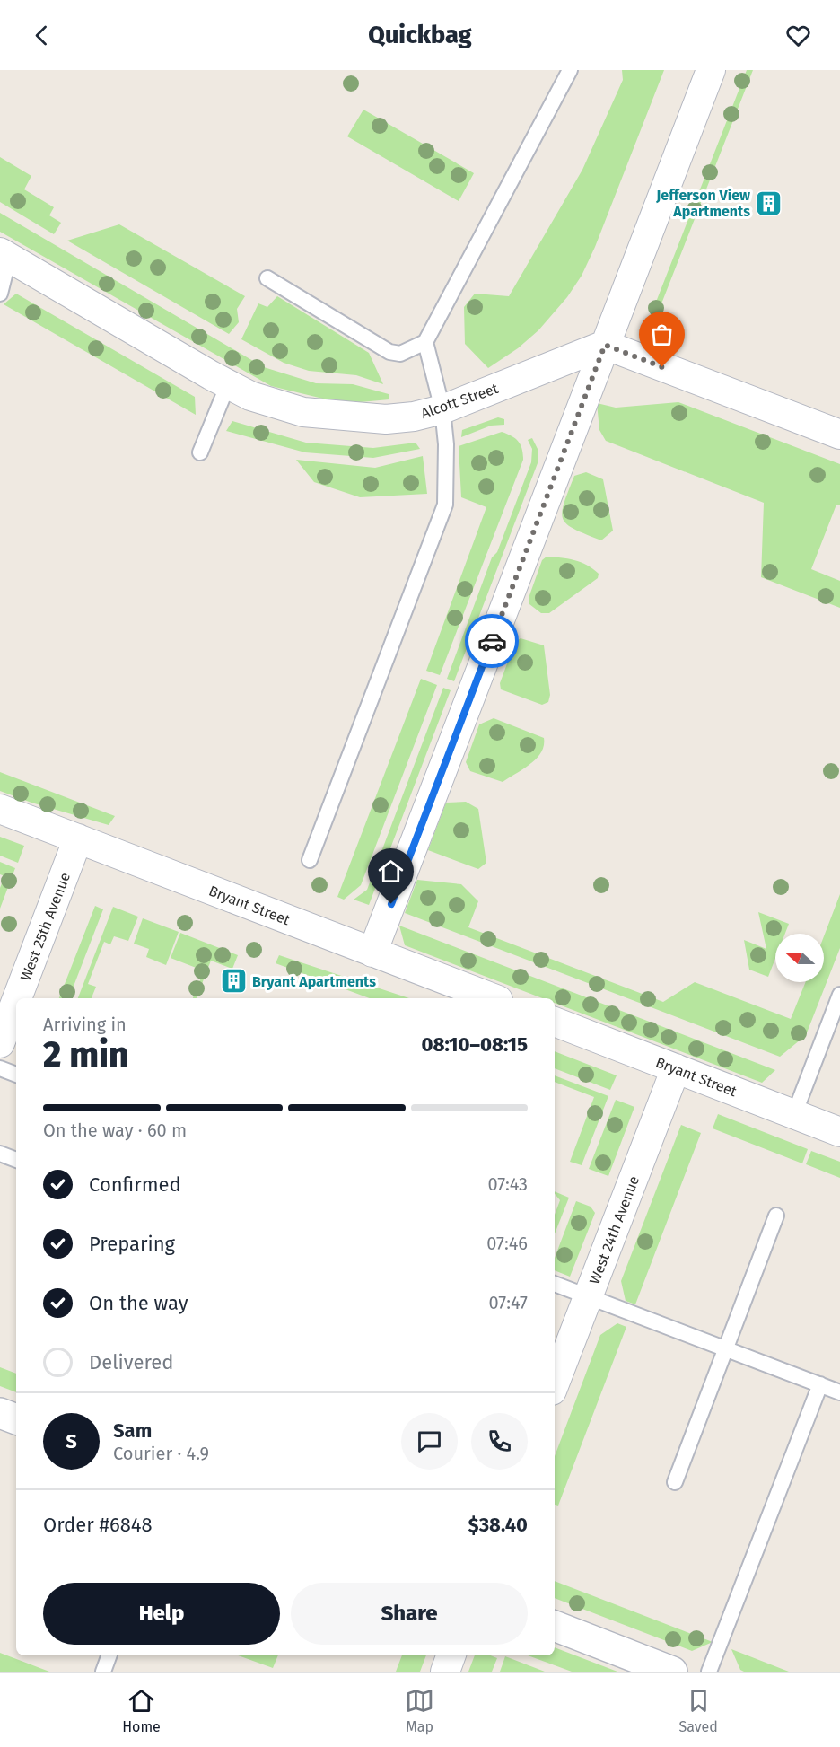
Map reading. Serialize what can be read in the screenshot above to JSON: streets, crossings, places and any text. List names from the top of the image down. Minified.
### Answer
{"streets":{"street":["Alcott Street","Bryant Street","West 25th Avenue","West 24th Avenue"]},"crossings":[["Bryant Street","West 25th Avenue"],["Bryant Street","West 24th Avenue"]],"places":{"building":["Jefferson View Apartments","Bryant Apartments"]},"north":"left","page":{"header":"Quickbag","heading":["2 min","Arriving in","08:10–08:15"],"panel":["Sam","Courier · 4.9","Order #6848","$38.40"],"bar":"On the way · 60 m","list":[["Confirmed","07:43"],["Preparing","07:46"],["On the way","07:47"],"Delivered"],"round":"S","buttons":["Help","Share"],"tabs":["Home","Map","Saved"]}}
